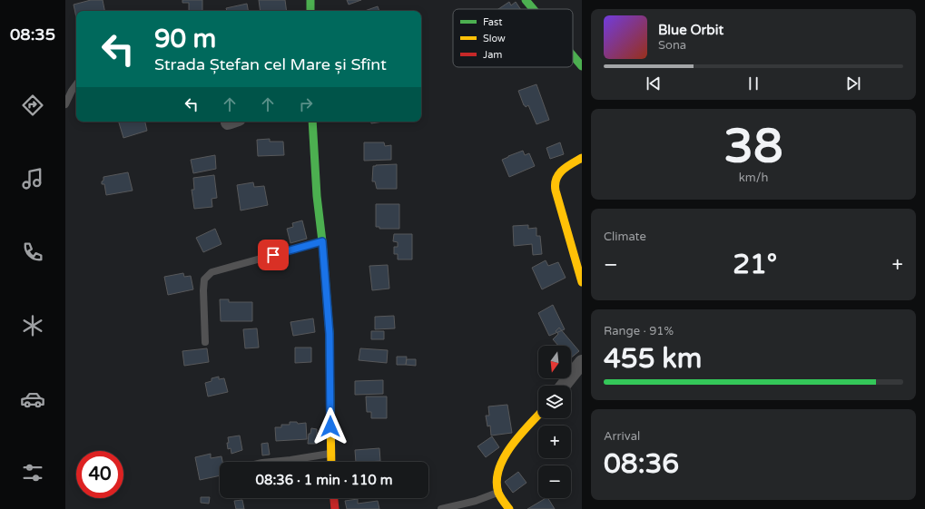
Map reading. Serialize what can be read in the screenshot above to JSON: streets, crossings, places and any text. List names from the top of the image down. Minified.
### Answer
{"legend":["Fast","Slow","Jam"],"north":"bottom","page":{"tabs":"08:35","turn":["90 m","Strada Ștefan cel Mare și Sfînt"],"song":["Blue Orbit","Sona"],"tile":[["38","km/h"],"Climate",["Range · 91%","455 km"],["Arrival","08:36"]],"heat":["−","21°","+"],"map_buttons":["+","−"],"limit":"40","trip":"08:36 · 1 min · 110 m"}}
